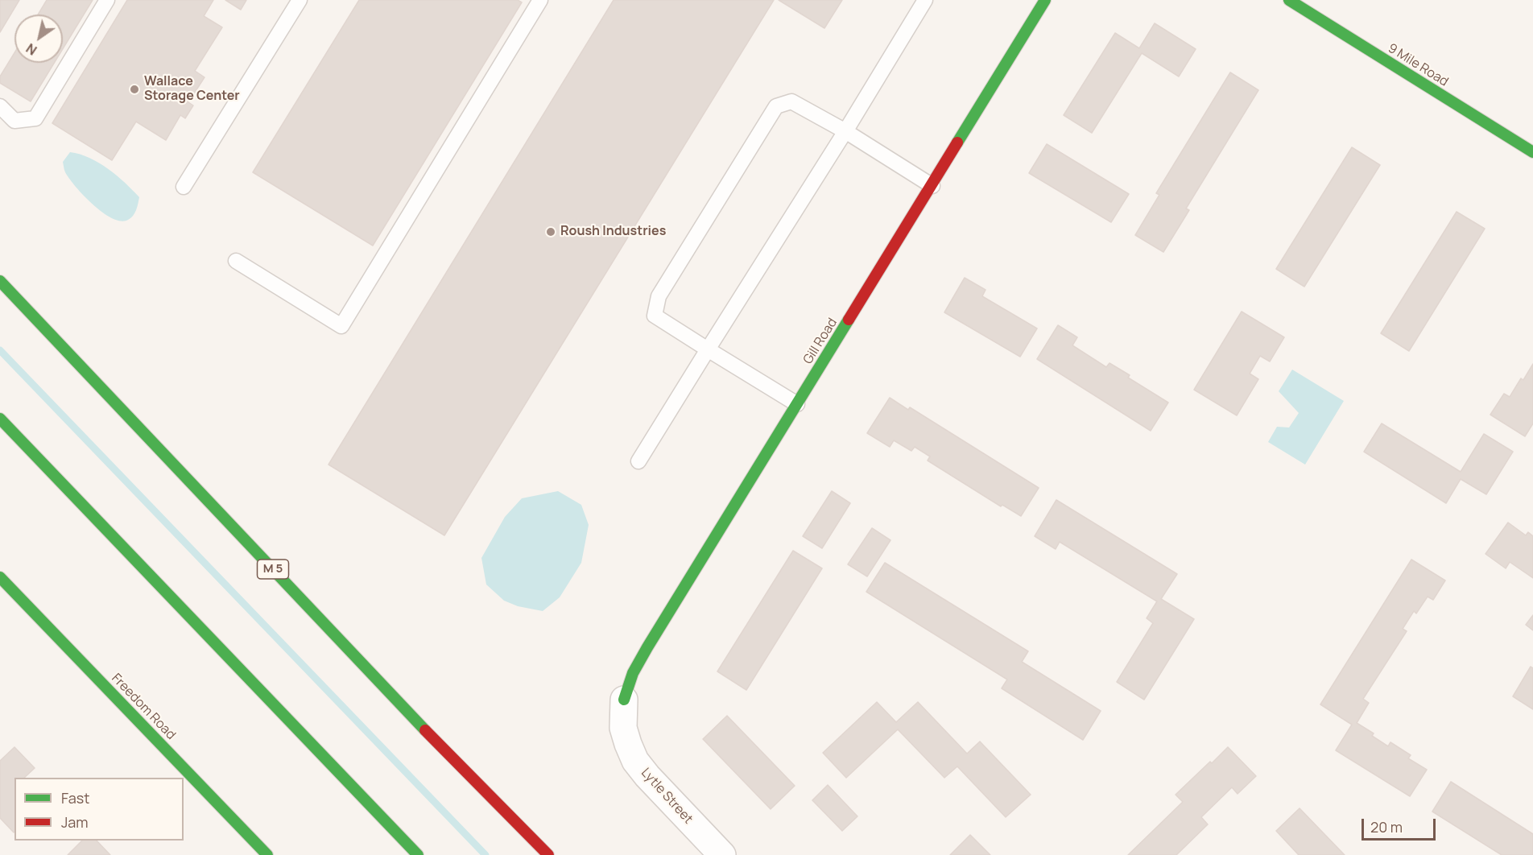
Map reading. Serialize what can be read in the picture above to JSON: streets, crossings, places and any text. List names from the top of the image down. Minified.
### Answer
{"streets":{"main road":["9 Mile Road","Gill Road","M 5","Freedom Road"],"street":["Lytle Street"]},"crossings":[["Gill Road","Lytle Street"]],"places":["Wallace Storage Center","Roush Industries"],"legend":["Fast","Jam"],"scale_bar":"20 m","north":"bottom left"}
